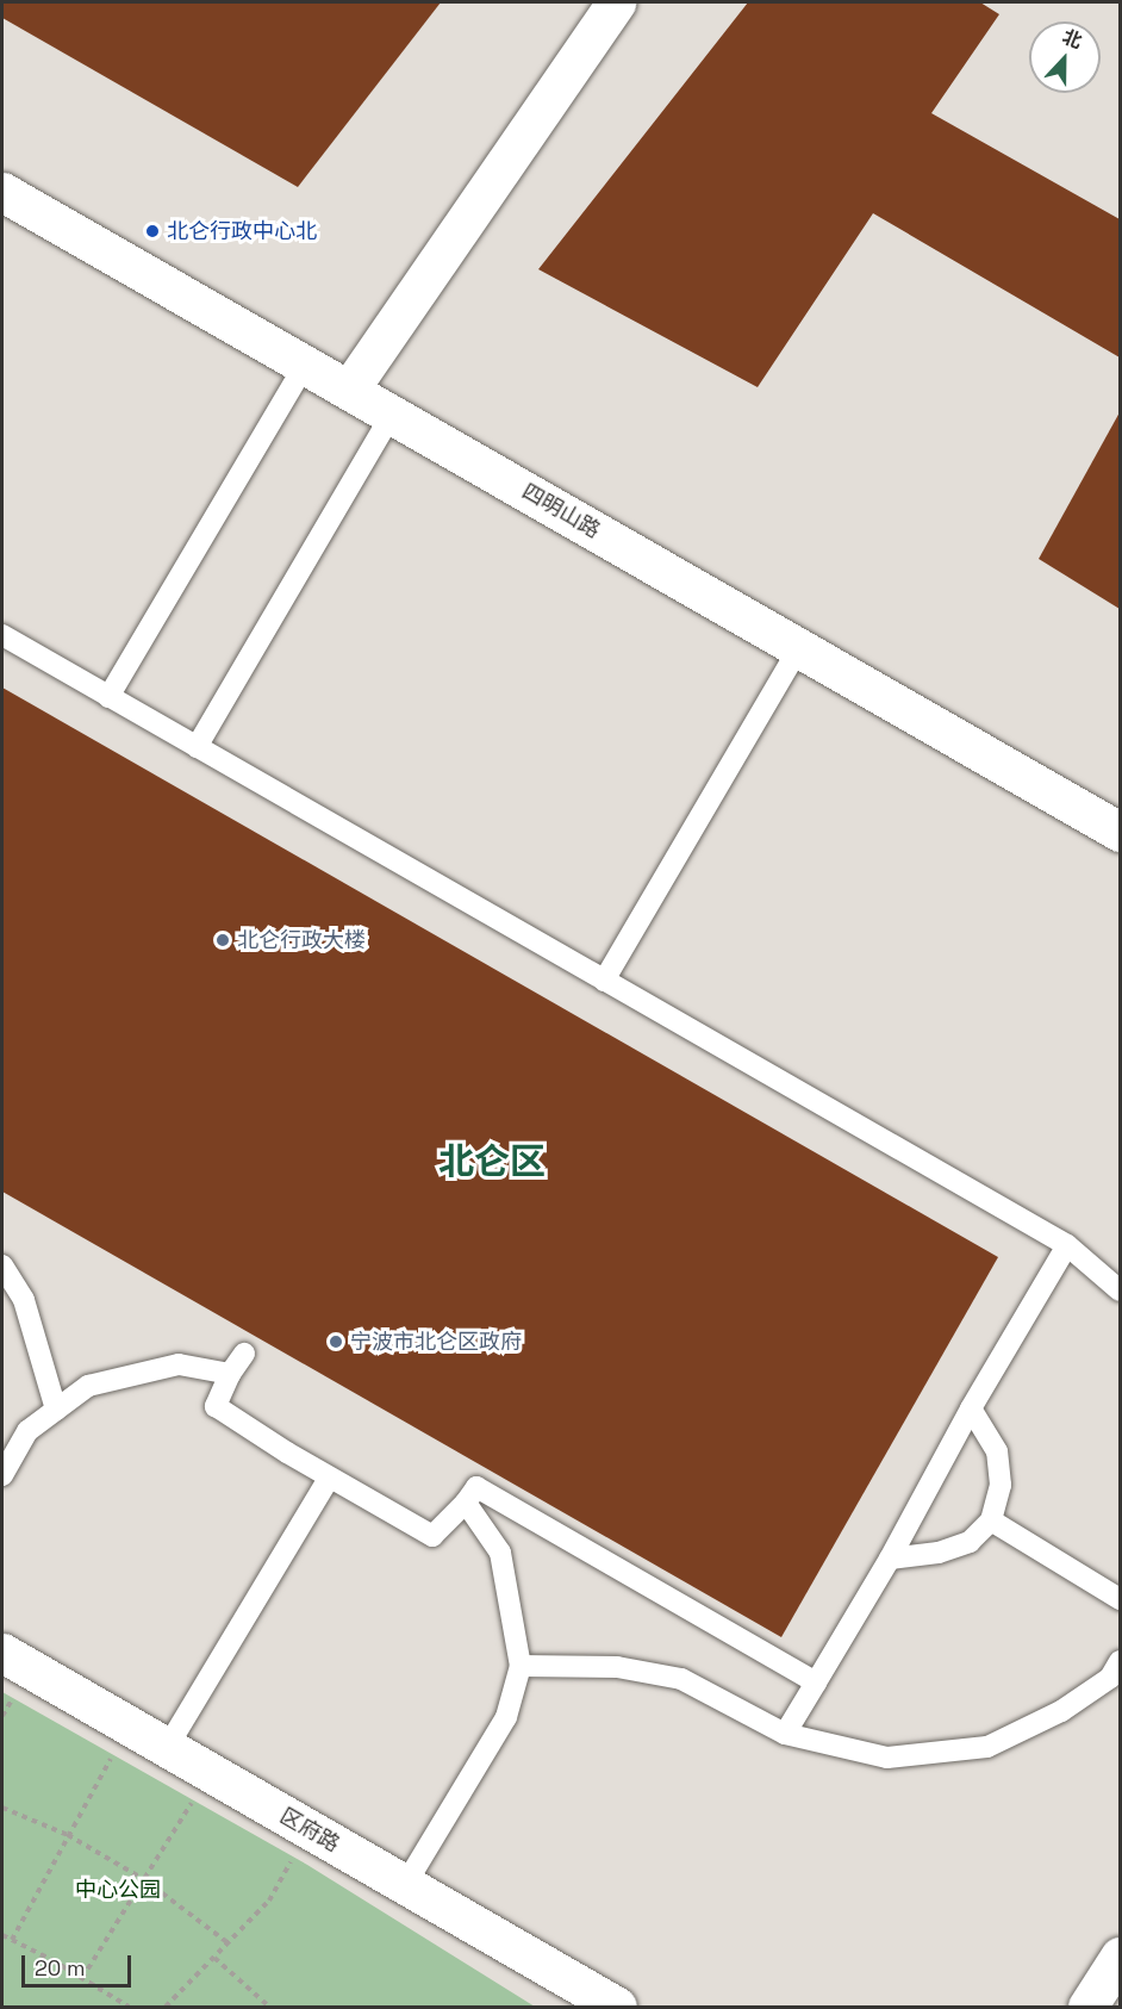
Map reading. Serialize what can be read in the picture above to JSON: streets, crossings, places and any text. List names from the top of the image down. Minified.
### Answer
{"streets":{"street":["四明山路","区府路"]},"districts":["北仑区"],"parks":["中心公园"],"places":["北仑行政中心北","北仑行政大楼","宁波市北仑区政府"],"scale_bar":"20 m","north":"top"}
